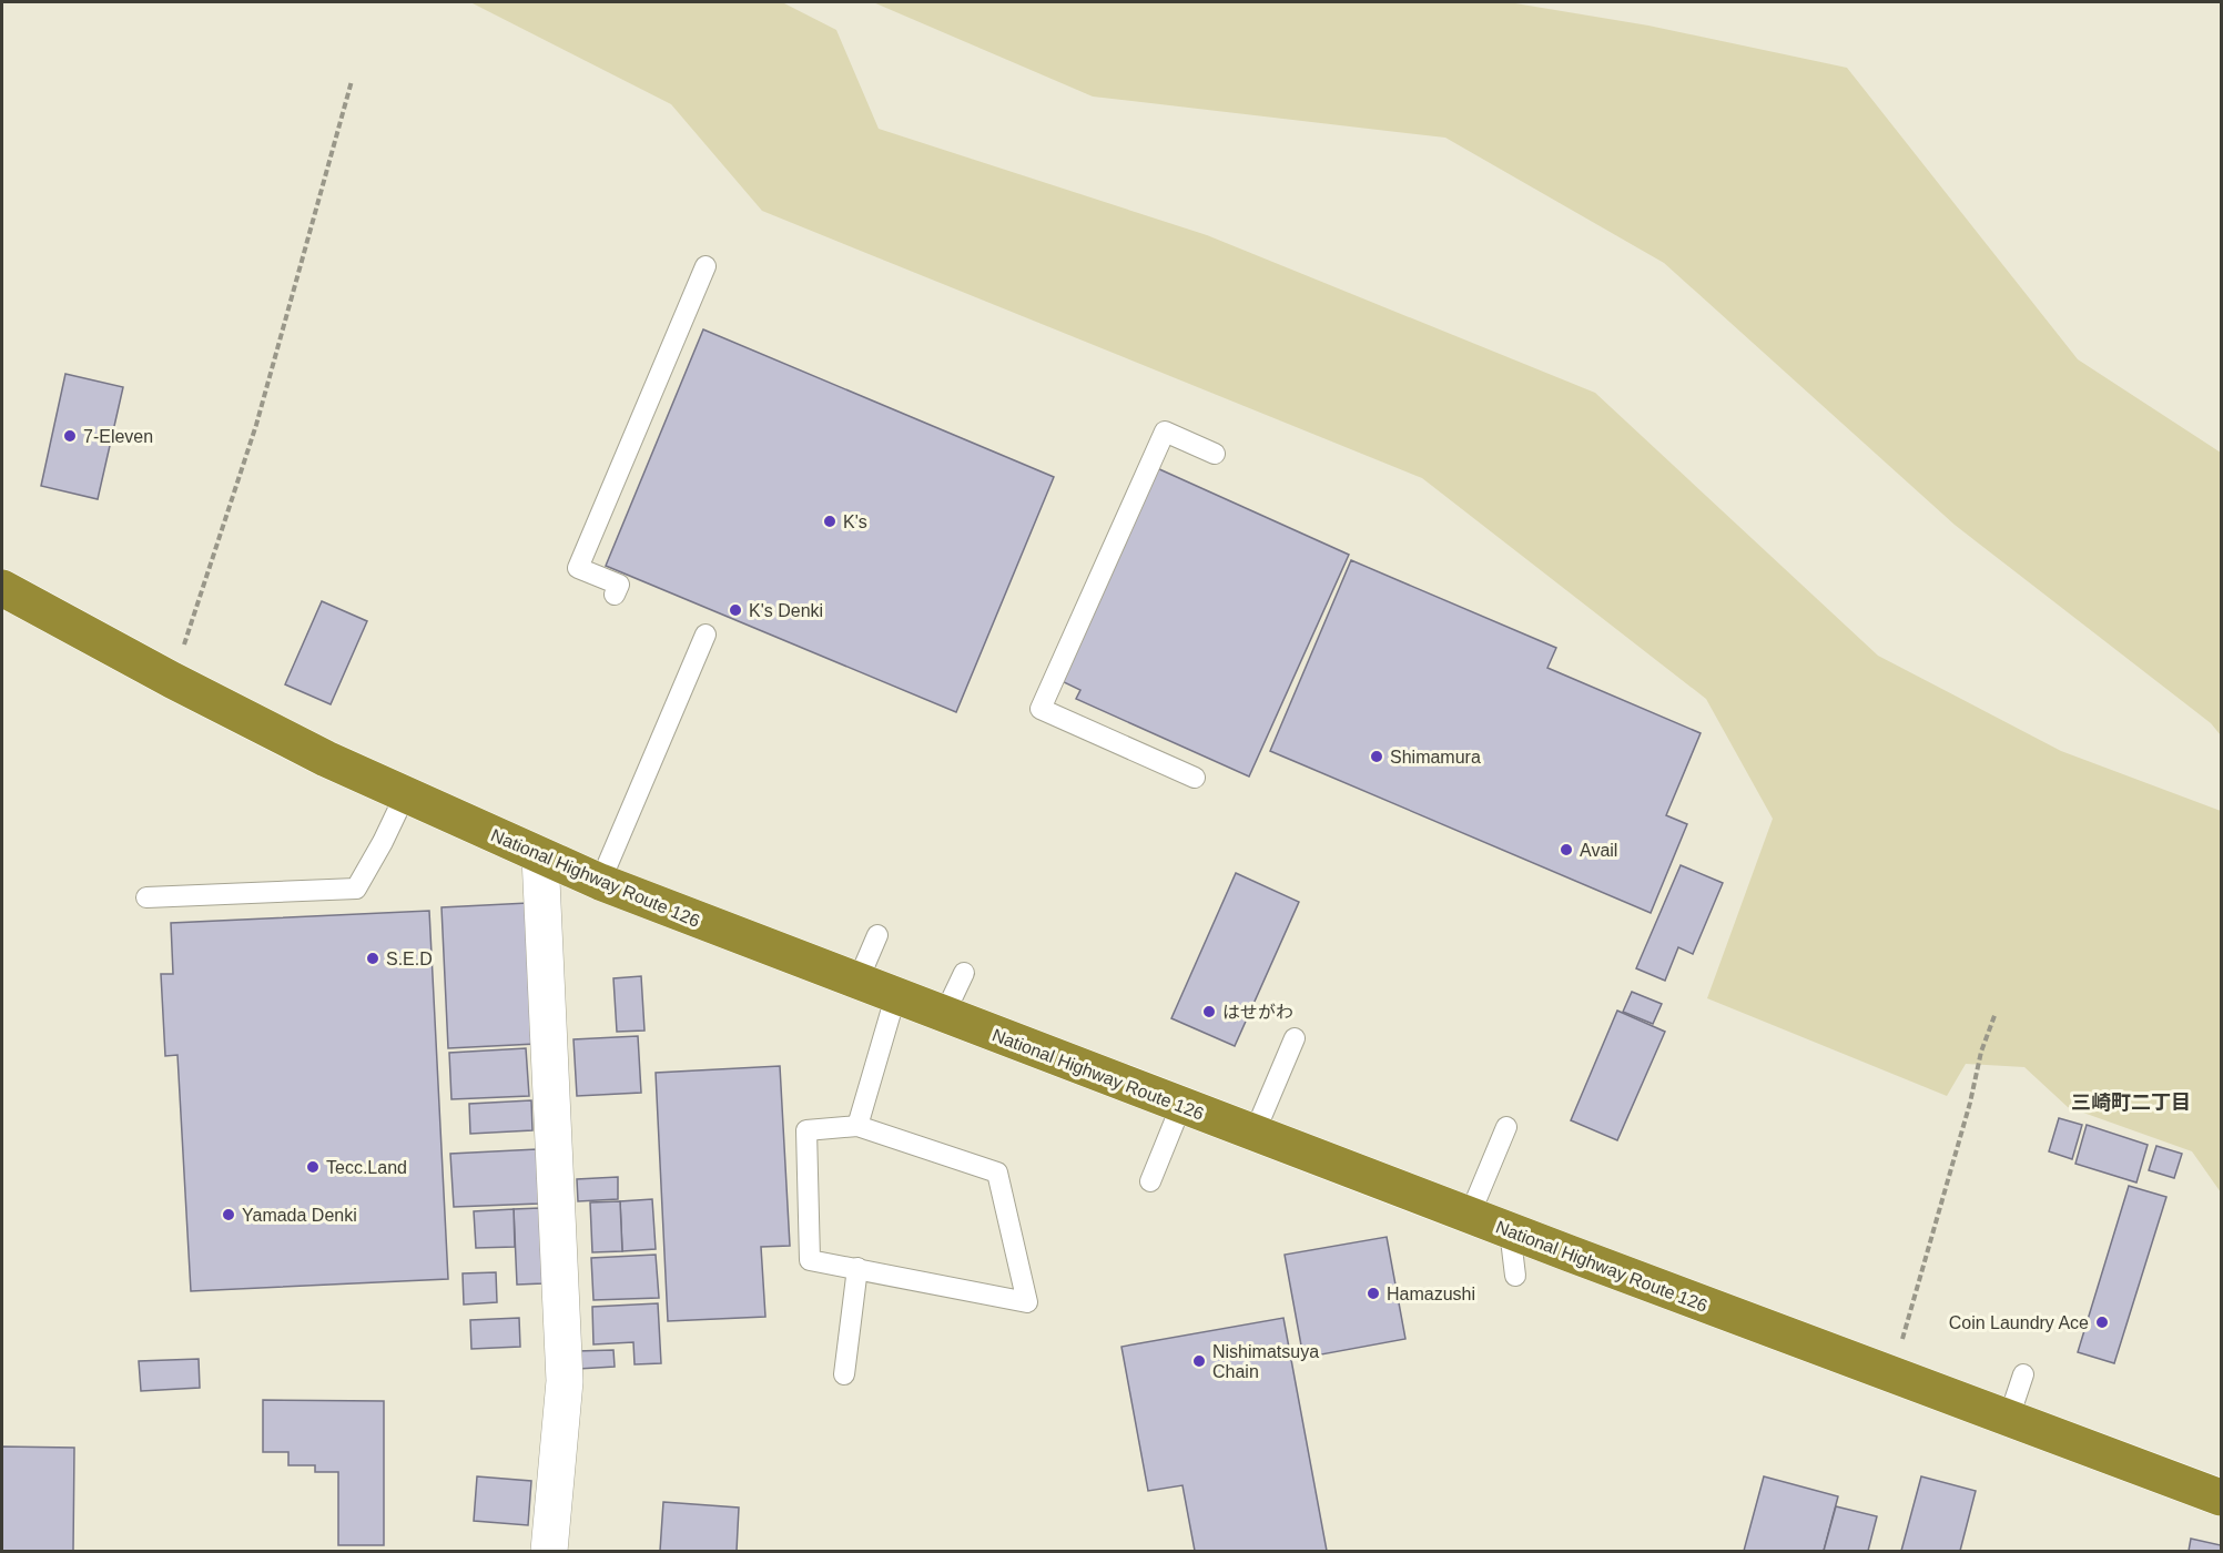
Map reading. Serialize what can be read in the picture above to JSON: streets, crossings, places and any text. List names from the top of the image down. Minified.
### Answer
{"streets":{"highway":["National Highway Route 126"]},"districts":["三崎町二丁目"],"places":["7-Eleven","K's","K's Denki","Shimamura","Avail","S.E.D","はせがわ","Tecc.Land","Yamada Denki","Hamazushi","Coin Laundry Ace","Nishimatsuya Chain"]}
